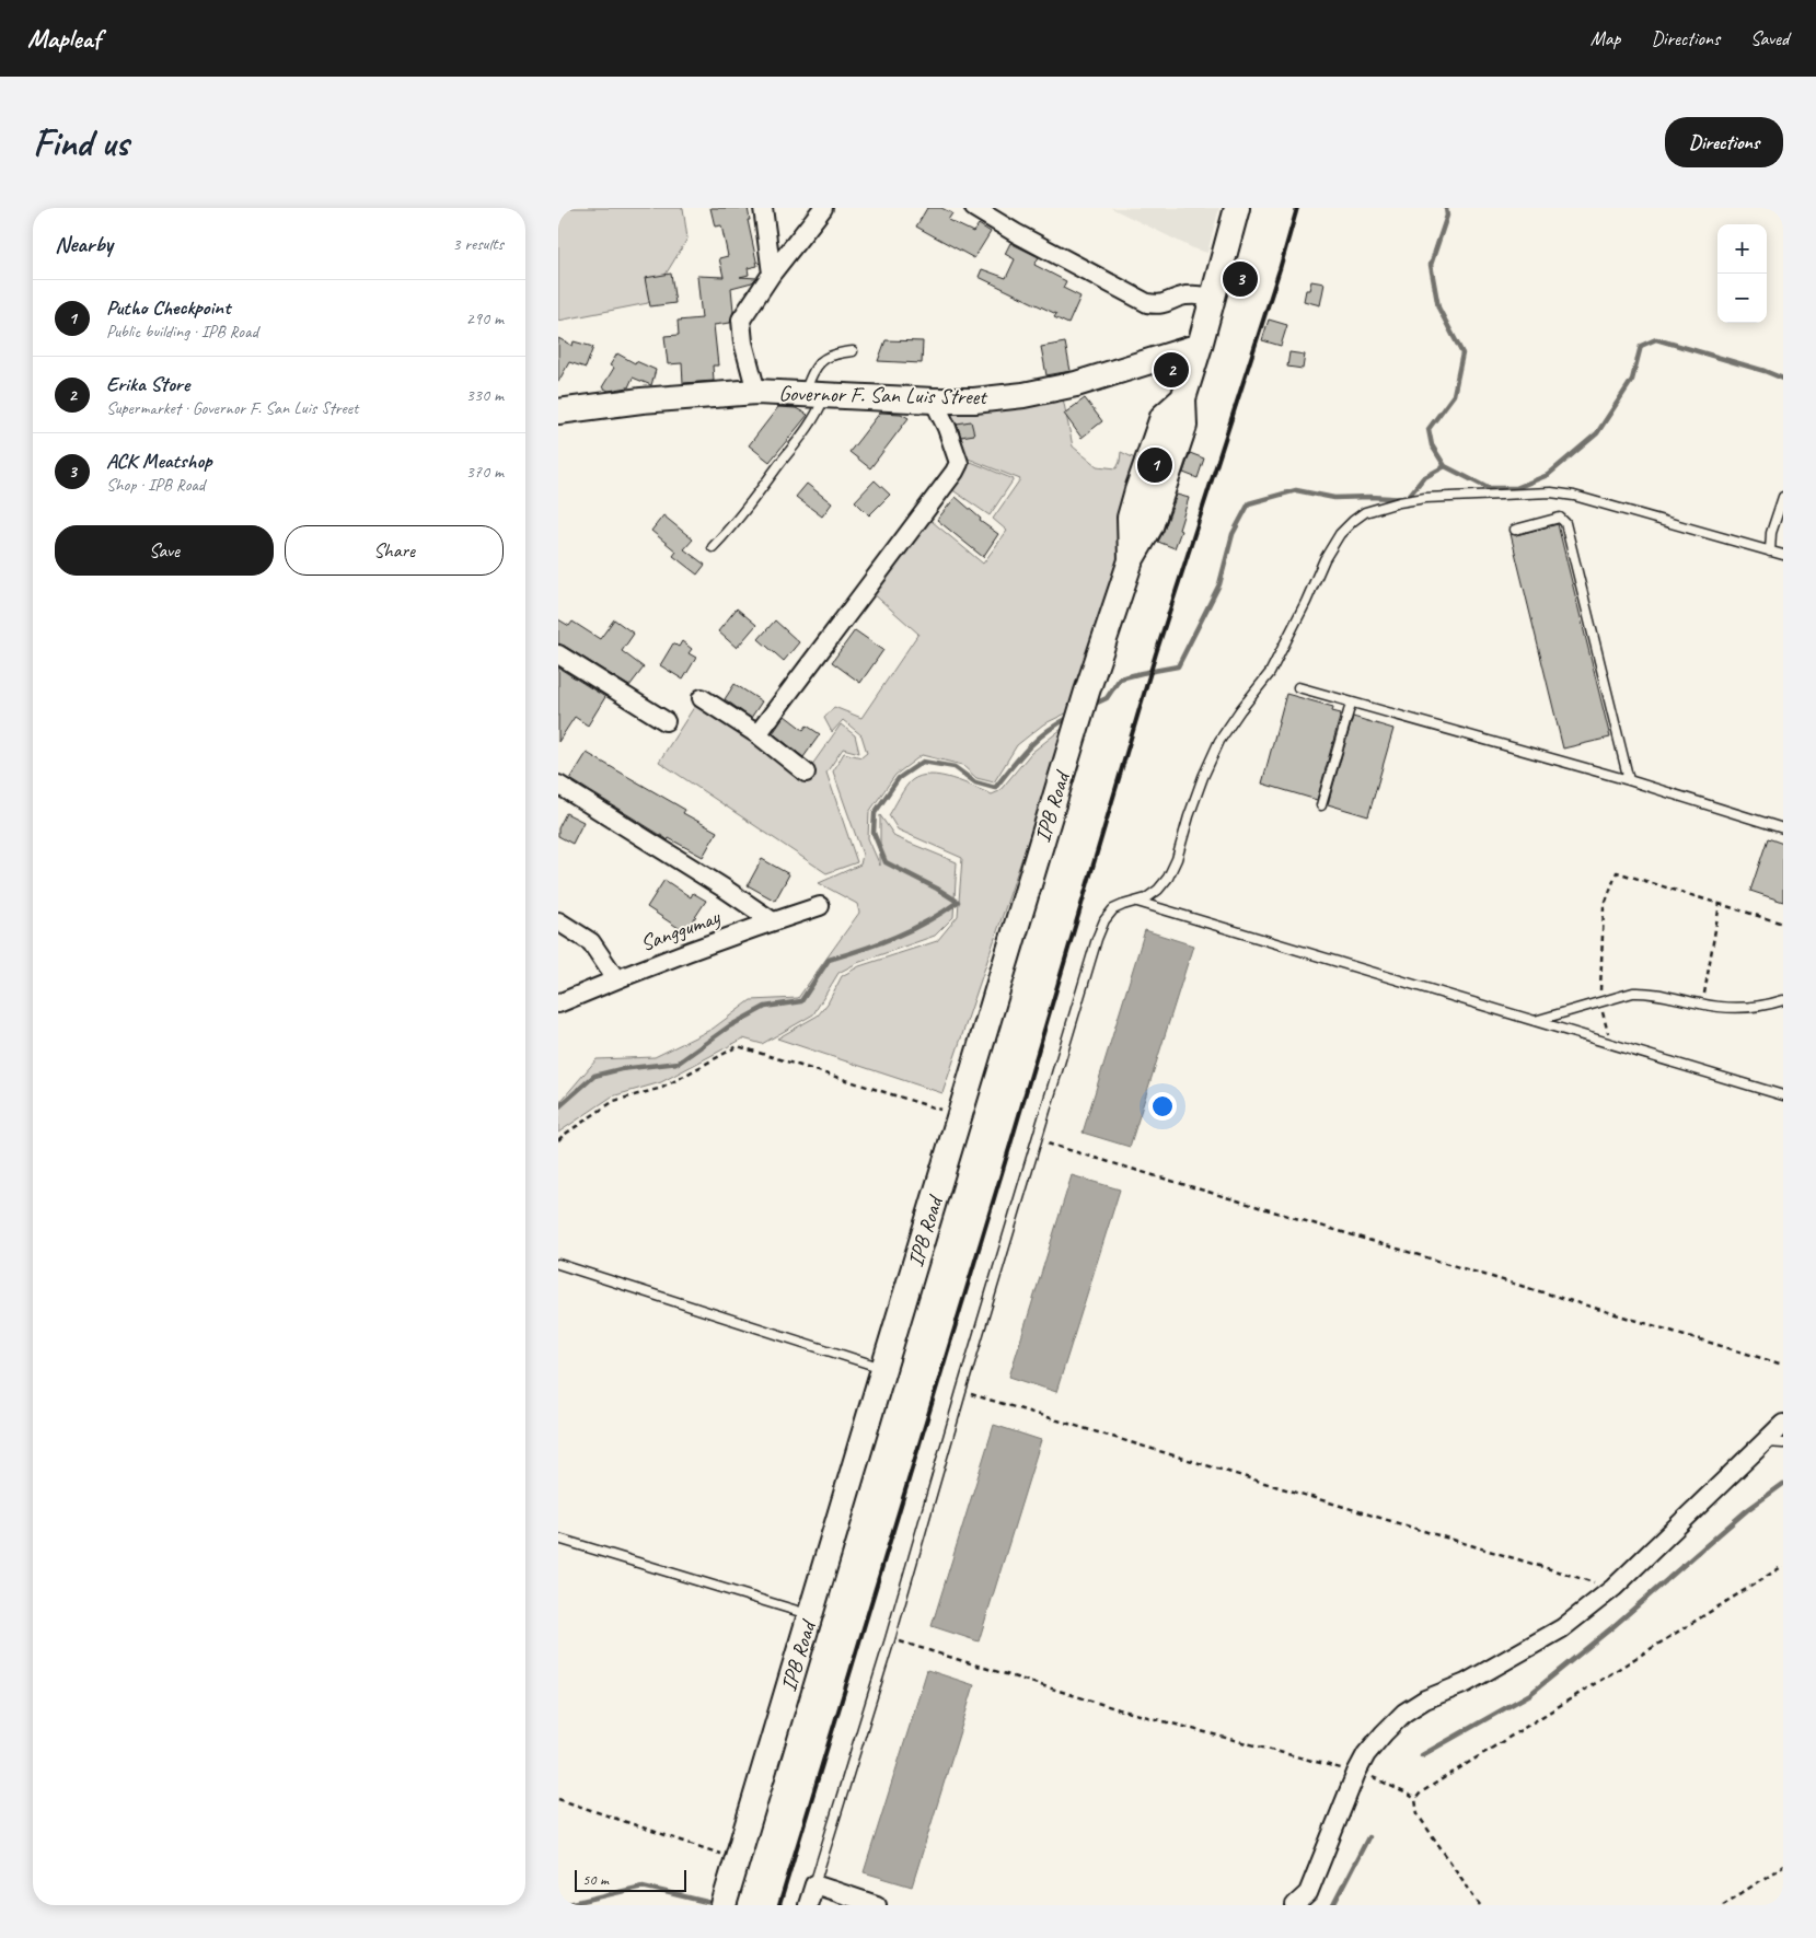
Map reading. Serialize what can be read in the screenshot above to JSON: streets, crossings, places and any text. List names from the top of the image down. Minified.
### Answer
{"streets":{"street":["Governor F. San Luis Street","IPB Road","Sanggumay"]},"crossings":[["Governor F. San Luis Street","IPB Road"]],"scale_bar":"50 m","page":{"header":"Mapleaf","nav":["Map","Directions","Saved"],"buttons":["Directions",["Save","Share"]],"title":"Find us","heading":["Nearby","3 results"],"map_buttons":["+","−"],"pins":["3","2","1"],"list":[{"mark":"1","name":"Putho Checkpoint","note":"Public building · IPB Road","value":"290 m"},{"mark":"2","name":"Erika Store","note":"Supermarket · Governor F. San Luis Street","value":"330 m"},{"mark":"3","name":"ACK Meatshop","note":"Shop · IPB Road","value":"370 m"}],"scale":"50 m"}}
